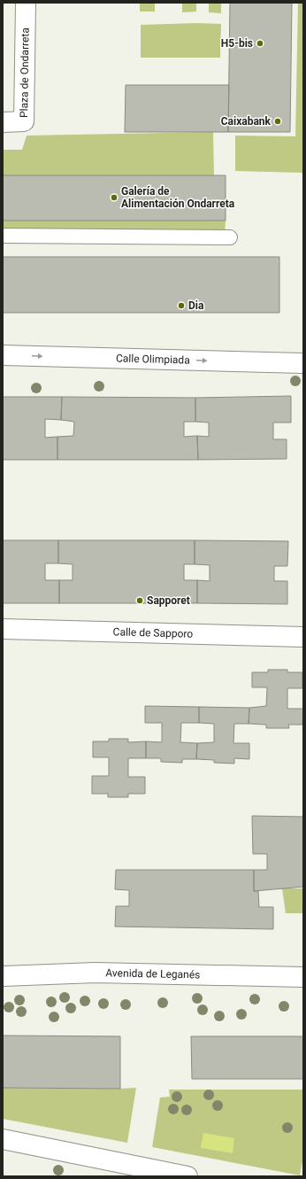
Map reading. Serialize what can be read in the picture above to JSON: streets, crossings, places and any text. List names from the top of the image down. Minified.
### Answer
{"streets":{"street":["Plaza de Ondarreta","Calle Olimpiada","Calle de Sapporo","Avenida de Leganés"]},"places":["H5-bis","Caixabank","Galería de Alimentación Ondarreta","Dia","Sapporet"]}
